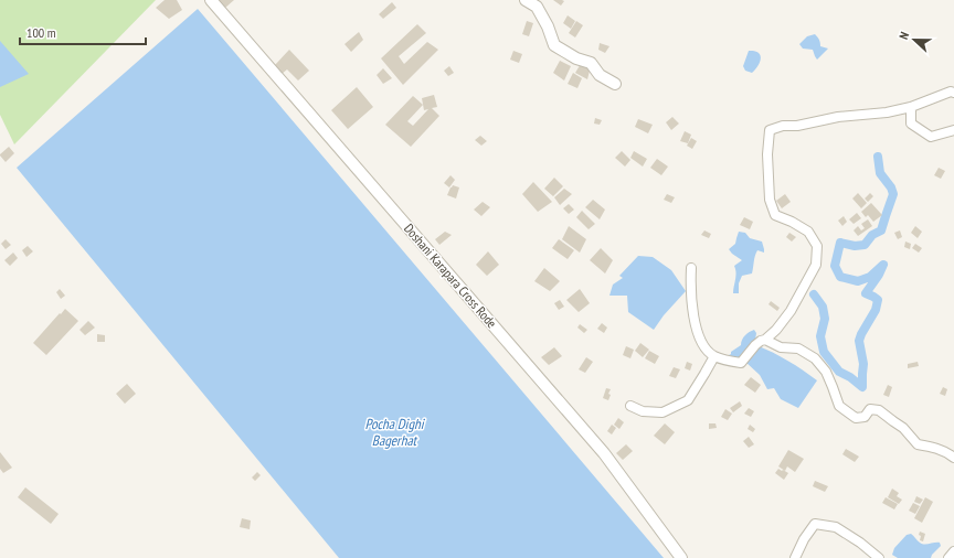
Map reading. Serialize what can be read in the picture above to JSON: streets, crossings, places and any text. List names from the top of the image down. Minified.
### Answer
{"streets":{"street":["Doshani Karapara Cross Rode"]},"water":["Pocha Dighi Bagerhat"],"scale_bar":"100 m","north":"left"}
